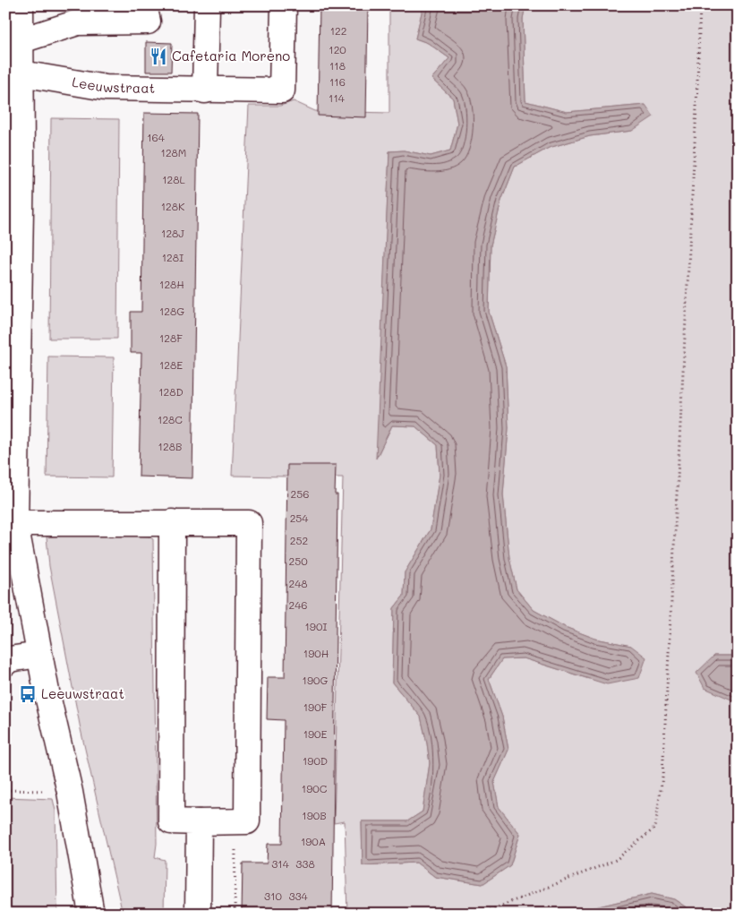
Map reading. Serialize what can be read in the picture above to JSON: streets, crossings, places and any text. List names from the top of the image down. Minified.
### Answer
{"streets":{"street":["Leeuwstraat"]},"places":{"restaurant":["Cafetaria Moreno"],"bus stop":["Leeuwstraat"]},"house_numbers":["122","120","118","116","114","164","128M","128L","128K","128J","128I","128H","128G","128F","128E","128D","128C","128B","256","254","252","250","248","246","190I","190H","190G","190F","190E","190D","190C","190B","190A","314","338","310","334"]}
